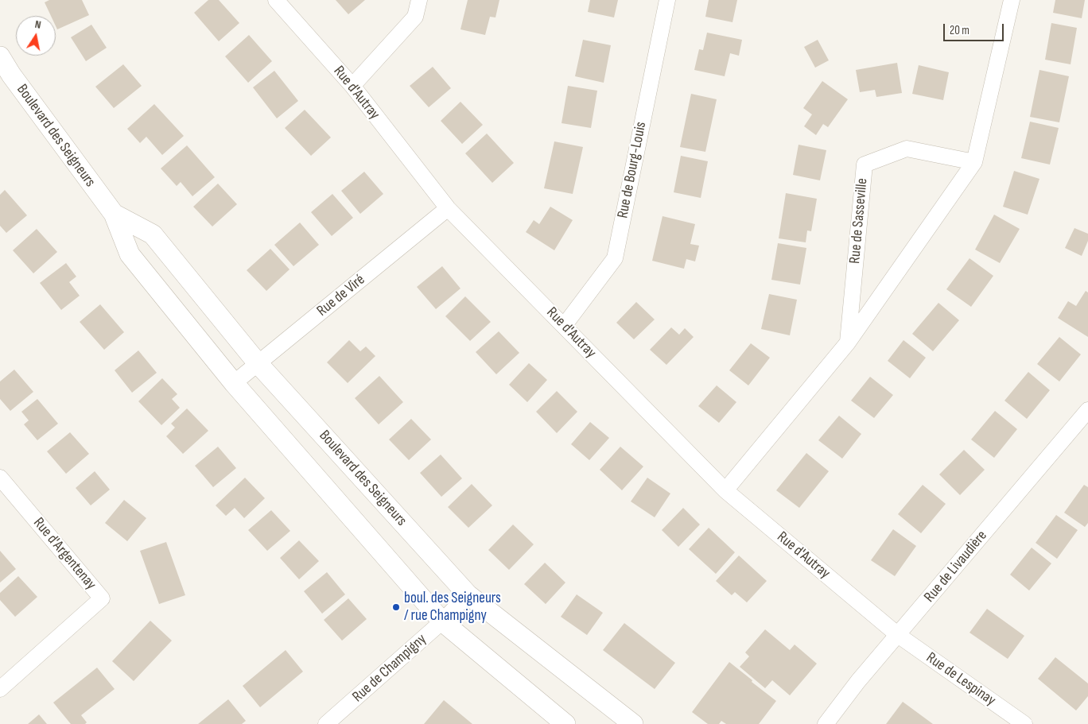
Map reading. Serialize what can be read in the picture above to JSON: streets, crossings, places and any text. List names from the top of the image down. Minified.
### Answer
{"streets":{"street":["Rue d'Autray","Boulevard des Seigneurs","Rue de Bourg-Louis","Rue de Sasseville","Rue de Viré","Rue d'Argentenay","Rue de Livaudière","Rue de Champigny","Rue de Lespinay"]},"crossings":[["Rue d'Autray","Rue de Bourg-Louis"],["Rue d'Autray","Rue de Viré"],["Rue d'Autray","Rue de Livaudière"],["Rue d'Autray","Rue de Lespinay"],["Boulevard des Seigneurs","Rue de Viré"],["Boulevard des Seigneurs","Rue de Champigny"],["Rue de Livaudière","Rue de Lespinay"]],"places":["boul. des Seigneurs / rue Champigny"],"scale_bar":"20 m","north":"top"}
